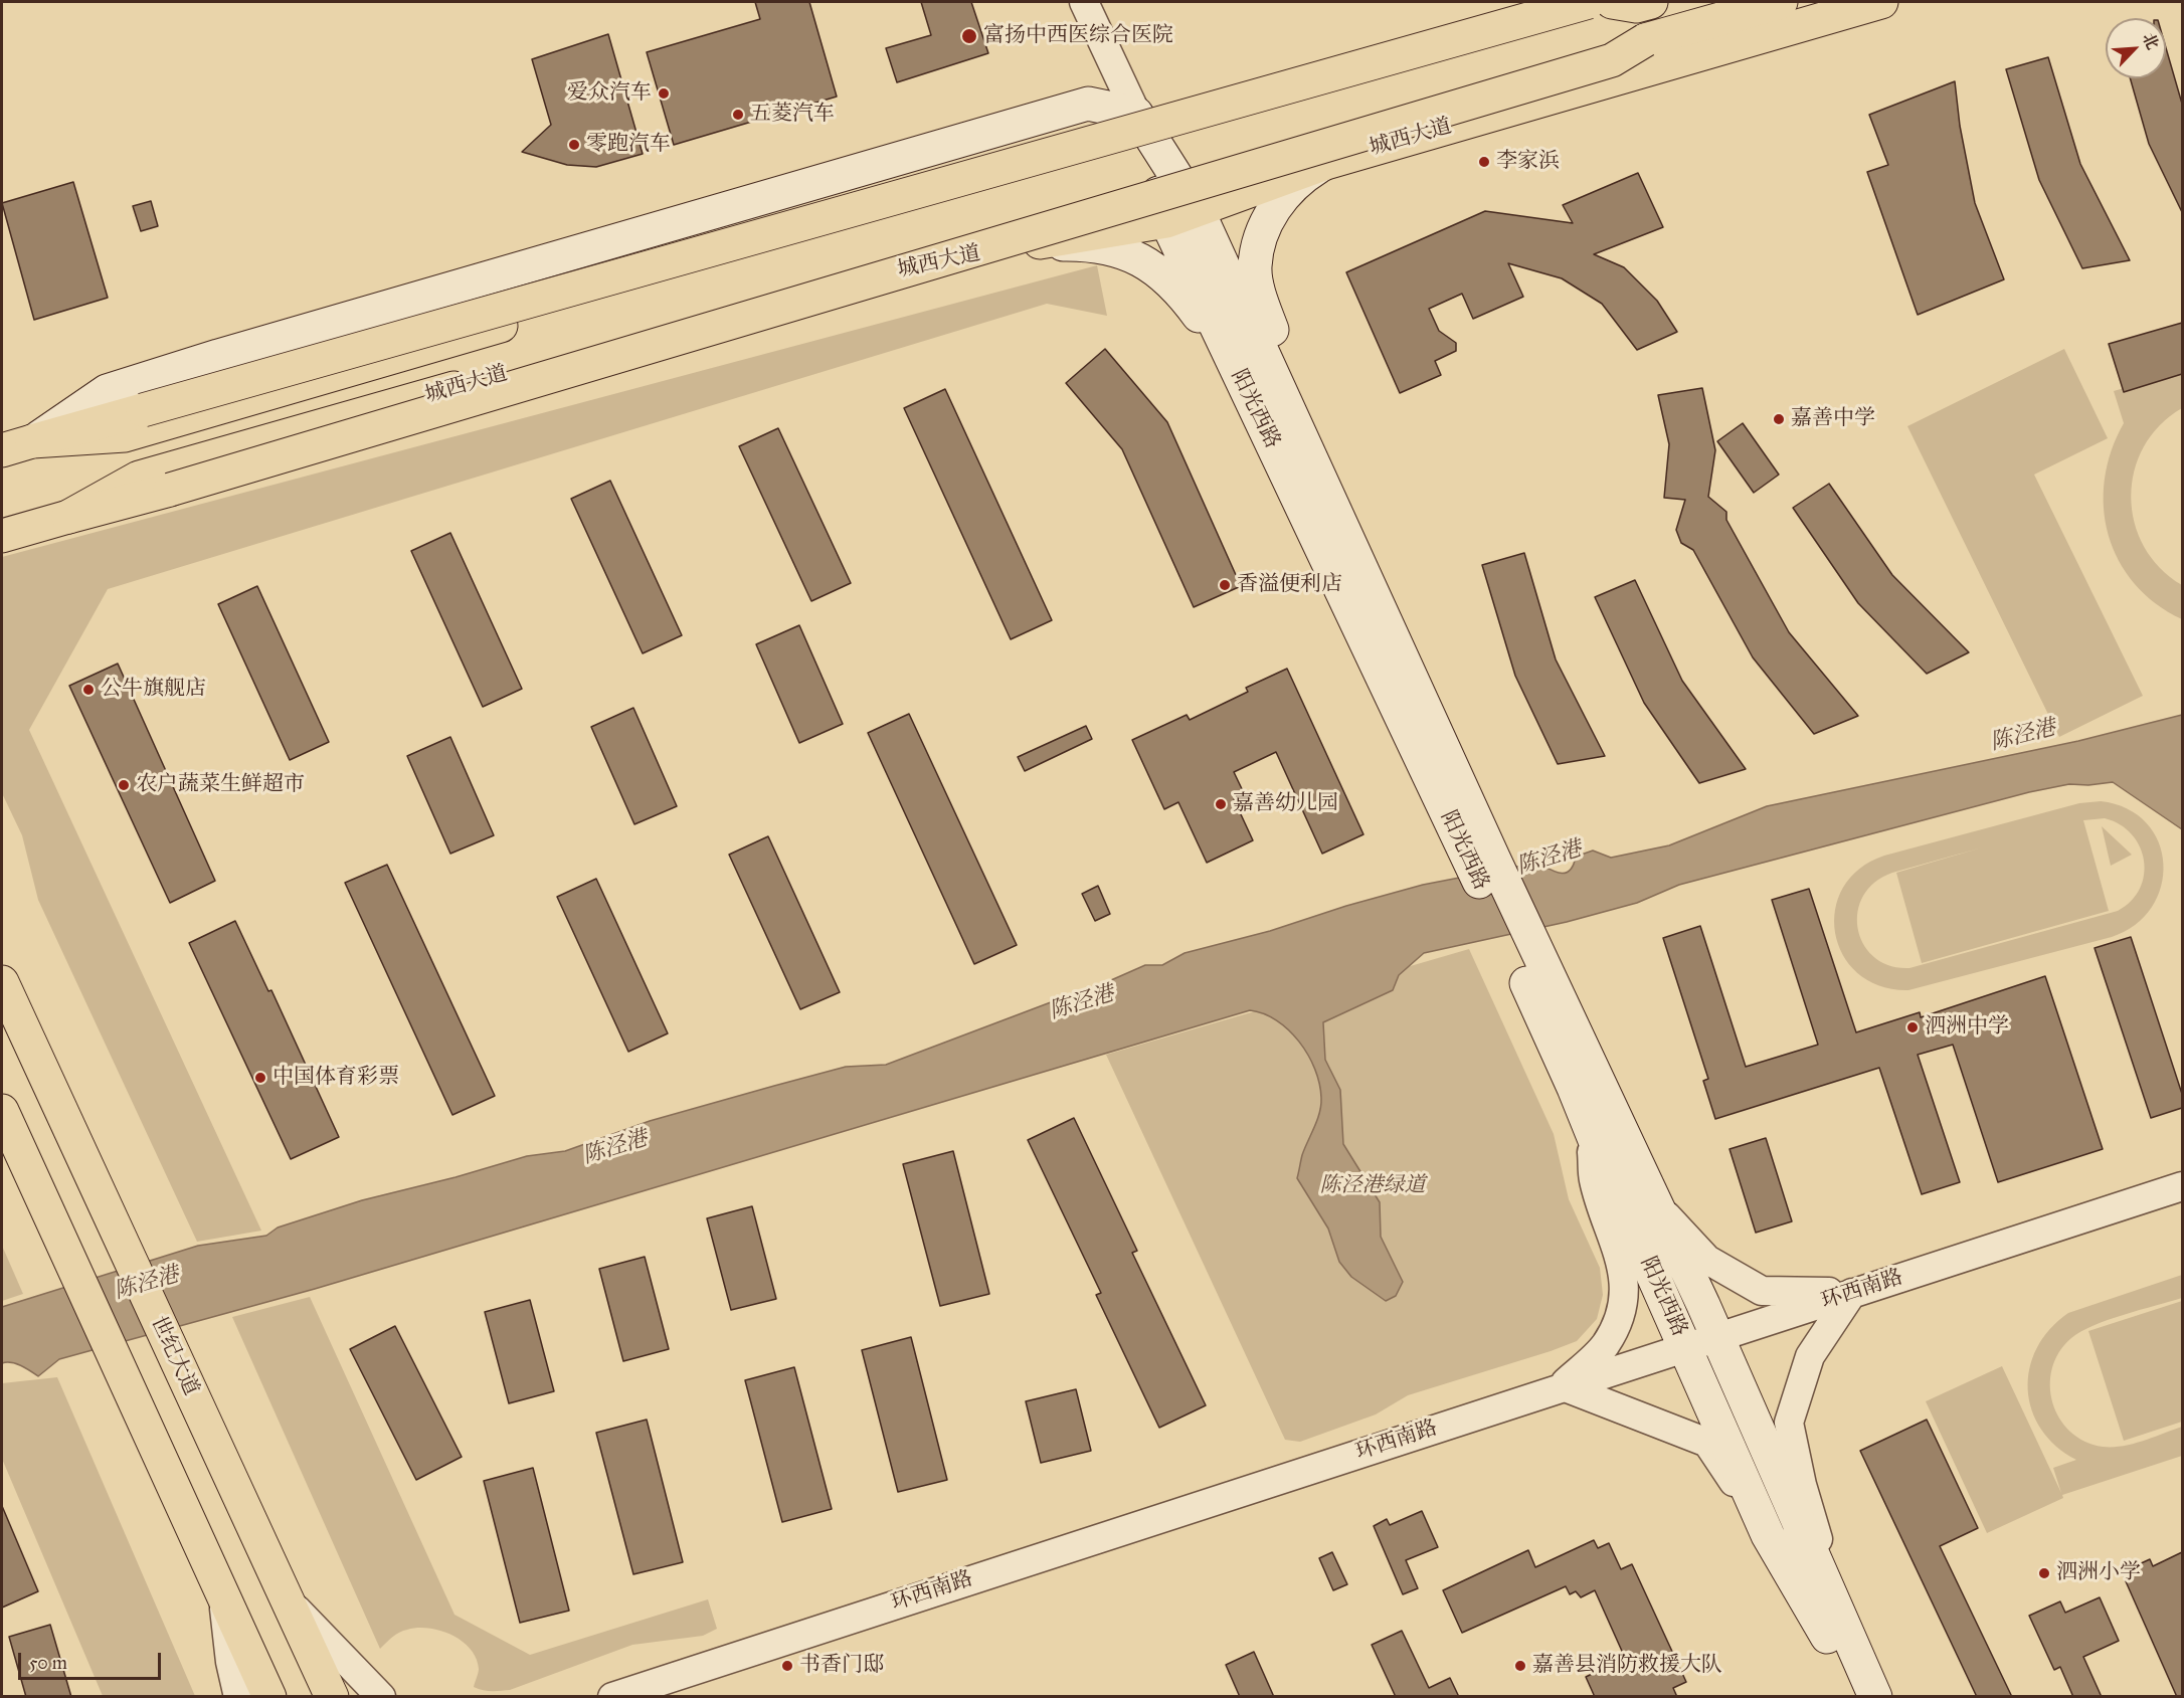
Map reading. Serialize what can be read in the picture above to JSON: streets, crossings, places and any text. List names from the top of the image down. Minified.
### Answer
{"streets":{"main road":["城西大道","阳光西路","世纪大道"],"street":["环西南路"]},"crossings":[["城西大道","阳光西路"],["阳光西路","环西南路"]],"water":["陈泾港"],"parks":["陈泾港绿道"],"places":["富扬中西医综合医院","爱众汽车","五菱汽车","零跑汽车","李家浜","嘉善中学","香溢便利店","公牛旗舰店","农户蔬菜生鲜超市","嘉善幼儿园","泗洲中学","中国体育彩票","泗洲小学","书香门邸","嘉善县消防救援大队"],"scale_bar":"50 m","north":"top right"}
